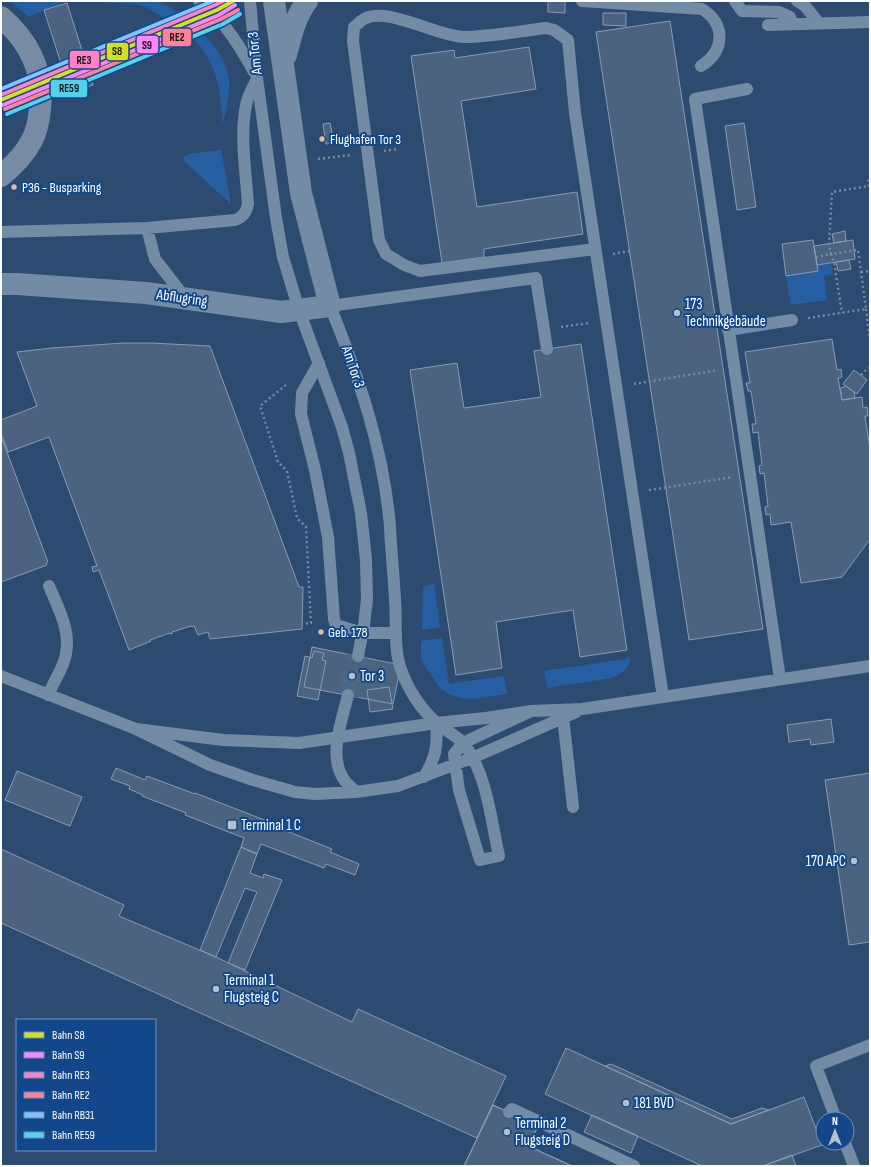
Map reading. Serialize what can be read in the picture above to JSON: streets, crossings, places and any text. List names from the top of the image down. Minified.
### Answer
{"streets":{"street":["Am Tor 3","Abflugring"]},"crossings":[["Am Tor 3","Abflugring"]],"places":{"other":["Flughafen Tor 3","P36 - Busparking","173 Technikgebäude","Geb. 178","Tor 3","170 APC","Terminal 1 Flugsteig C","181 BVD","Terminal 2 Flugsteig D"],"transit":["Terminal 1 C"]},"lines":["rail line S8","rail line RE3","rail line RB31","rail line S9","rail line RE2","rail line RE59"],"legend":["Bahn S8","Bahn S9","Bahn RE3","Bahn RE2","Bahn RB31","Bahn RE59"],"north":"top"}
